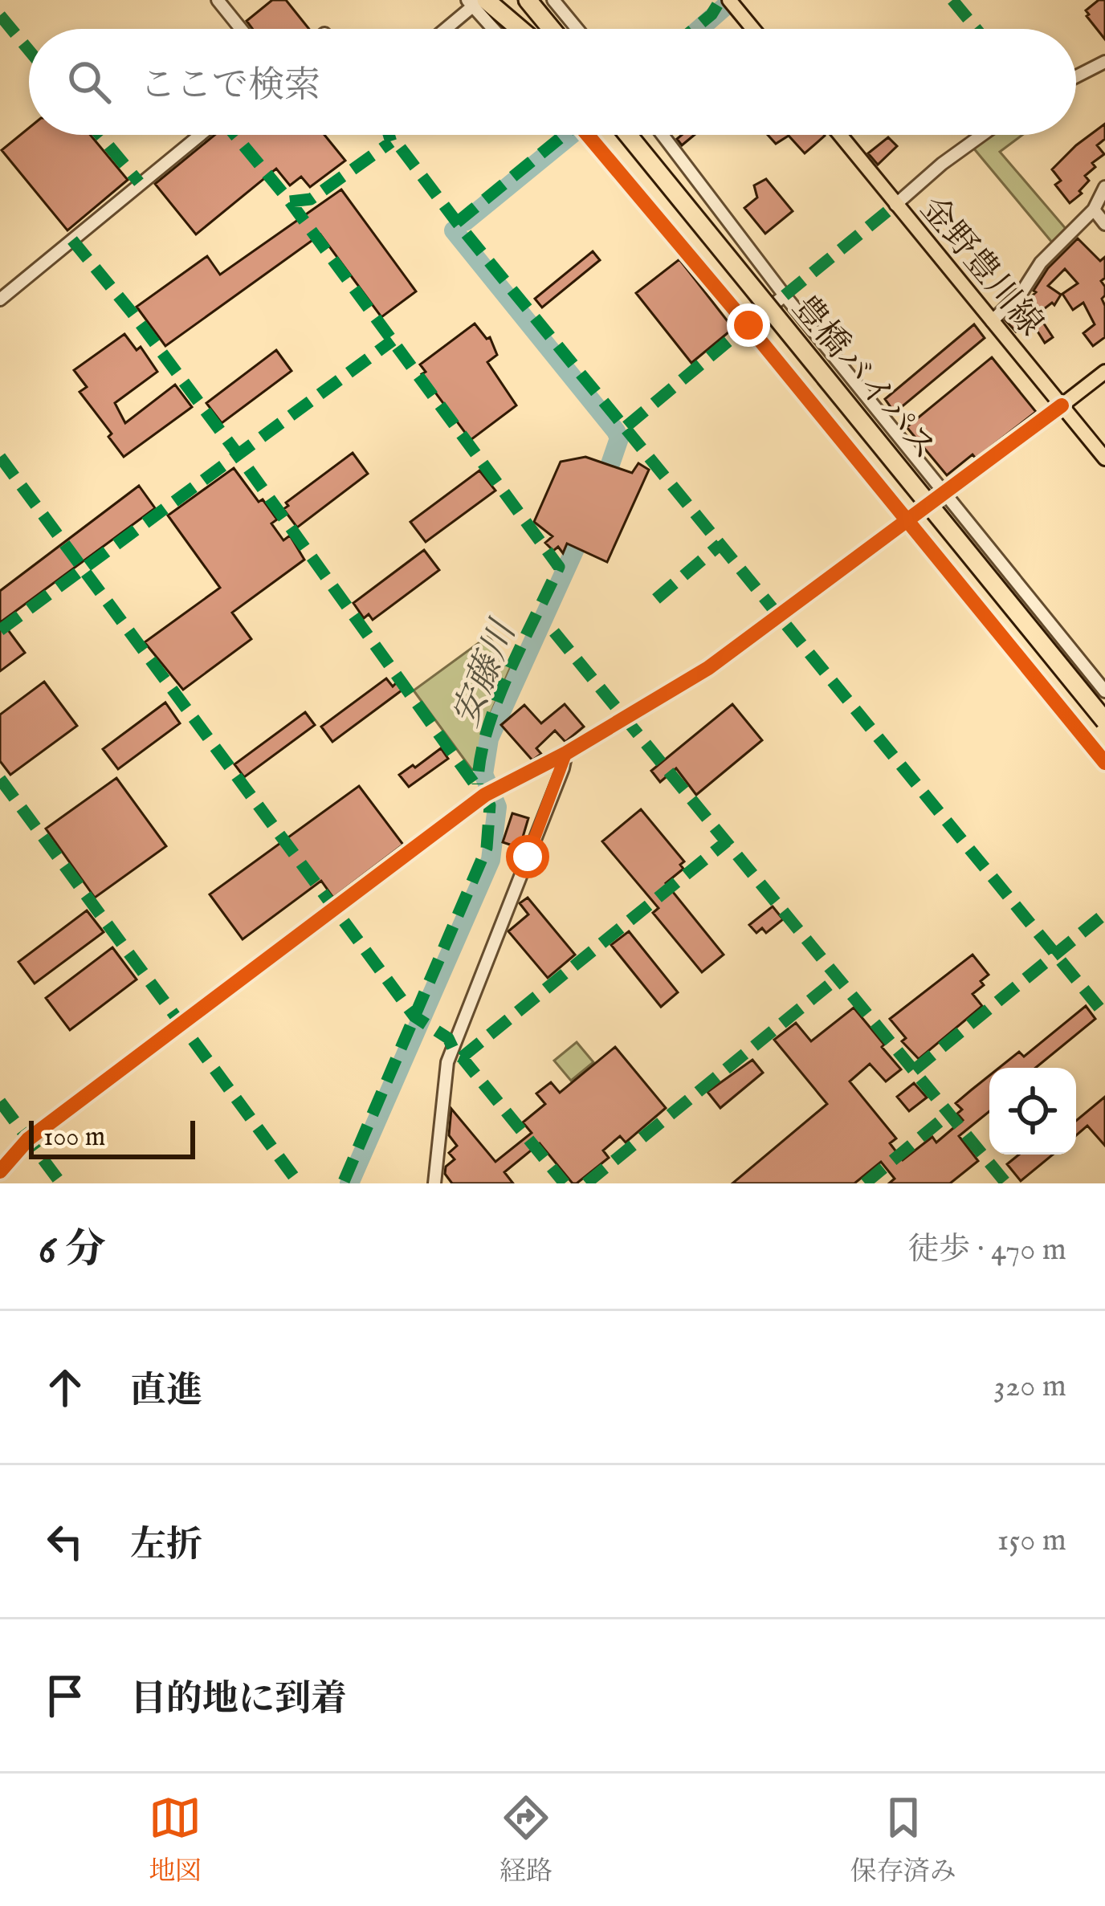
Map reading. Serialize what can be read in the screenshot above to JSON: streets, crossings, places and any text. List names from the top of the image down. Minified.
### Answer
{"streets":{"highway":["豊橋バイパス"],"main road":["金野豊川線"]},"water":["安藤川"],"scale_bar":"100 m","page":{"search":"ここで検索","scale":"100 m","heading":["6 分","徒歩 · 470 m"],"list":[["直進","320 m"],["左折","150 m"],"目的地に到着"],"nav":["地図","経路","保存済み"]}}
